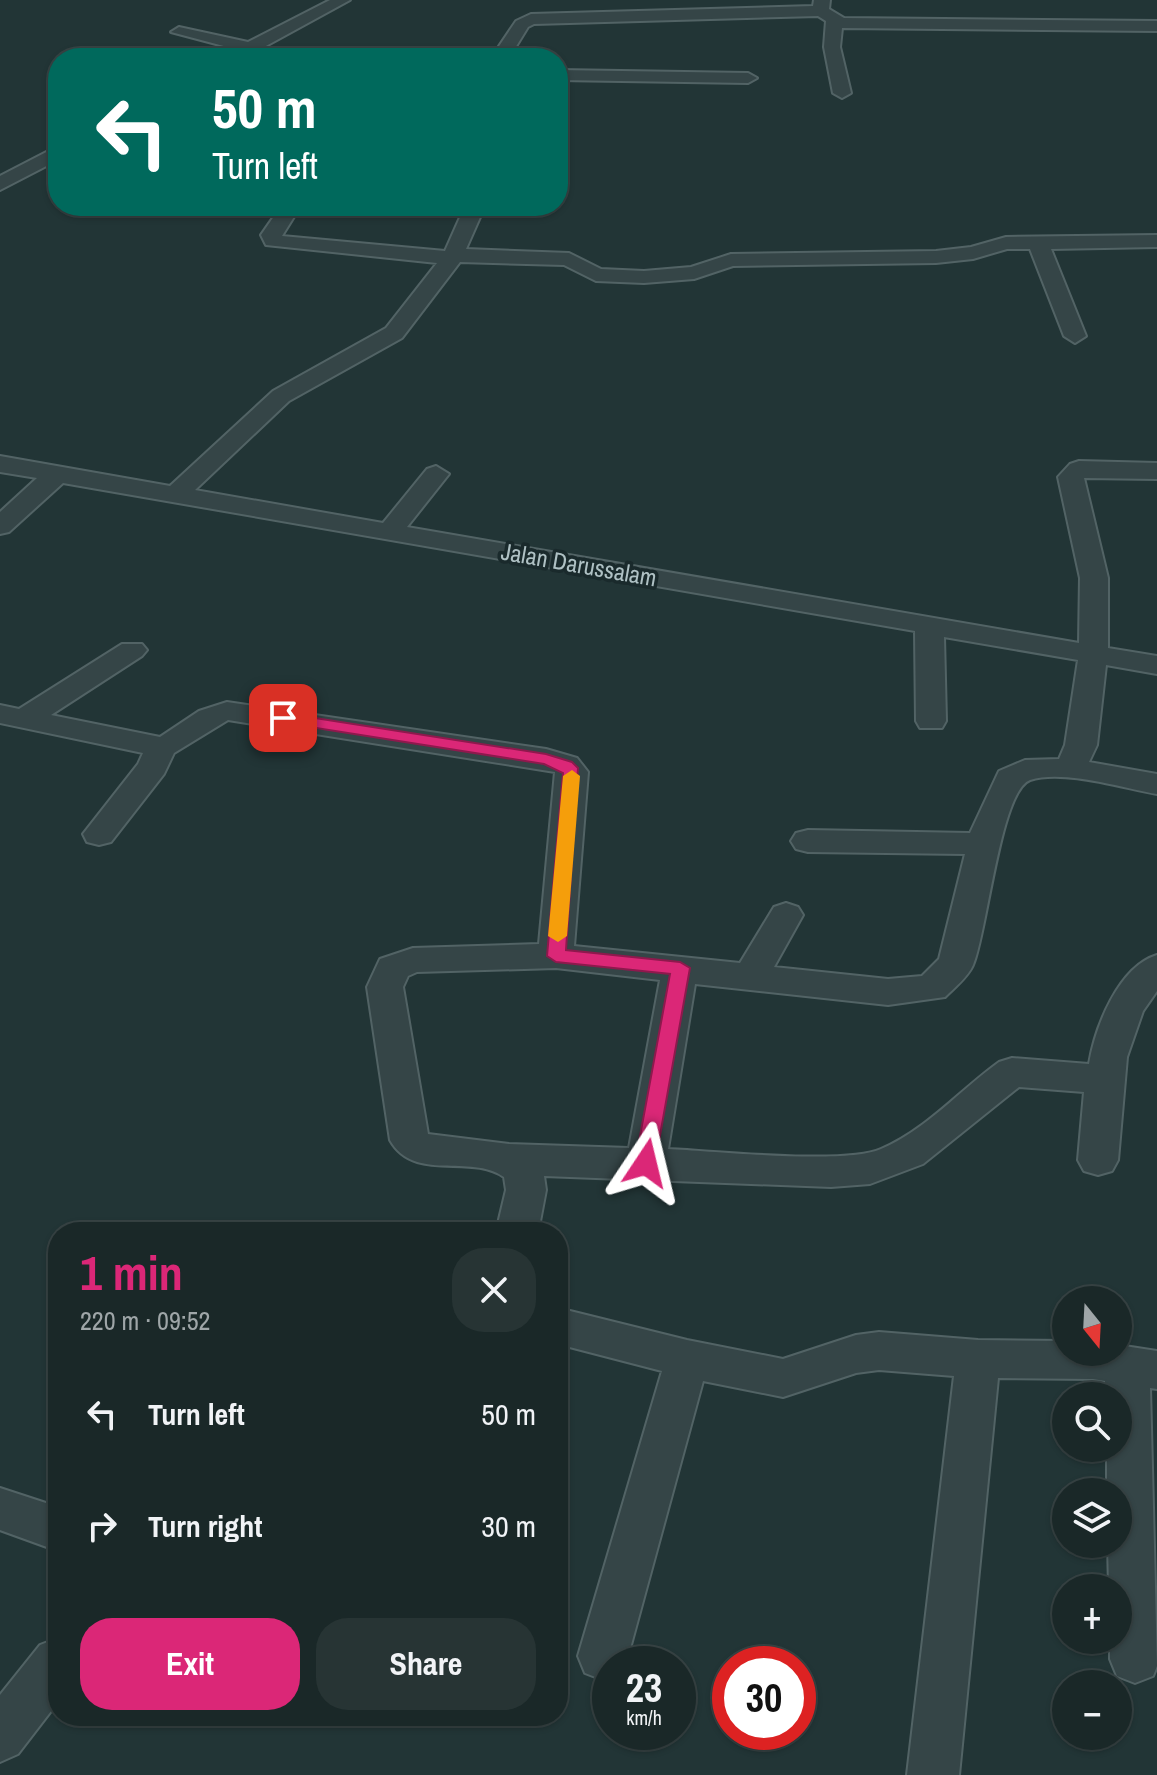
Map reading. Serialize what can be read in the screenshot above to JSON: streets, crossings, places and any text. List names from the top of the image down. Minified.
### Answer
{"streets":{"street":["Jalan Darussalam"]},"north":"bottom","page":{"turn":["50 m","Turn left"],"heading":["1 min","220 m · 09:52"],"map_buttons":["+","−"],"list":[{"name":"Turn left","value":"50 m"},{"name":"Turn right","value":"30 m"}],"buttons":["Exit","Share"],"speed":"23 km/h","limit":"30"}}
